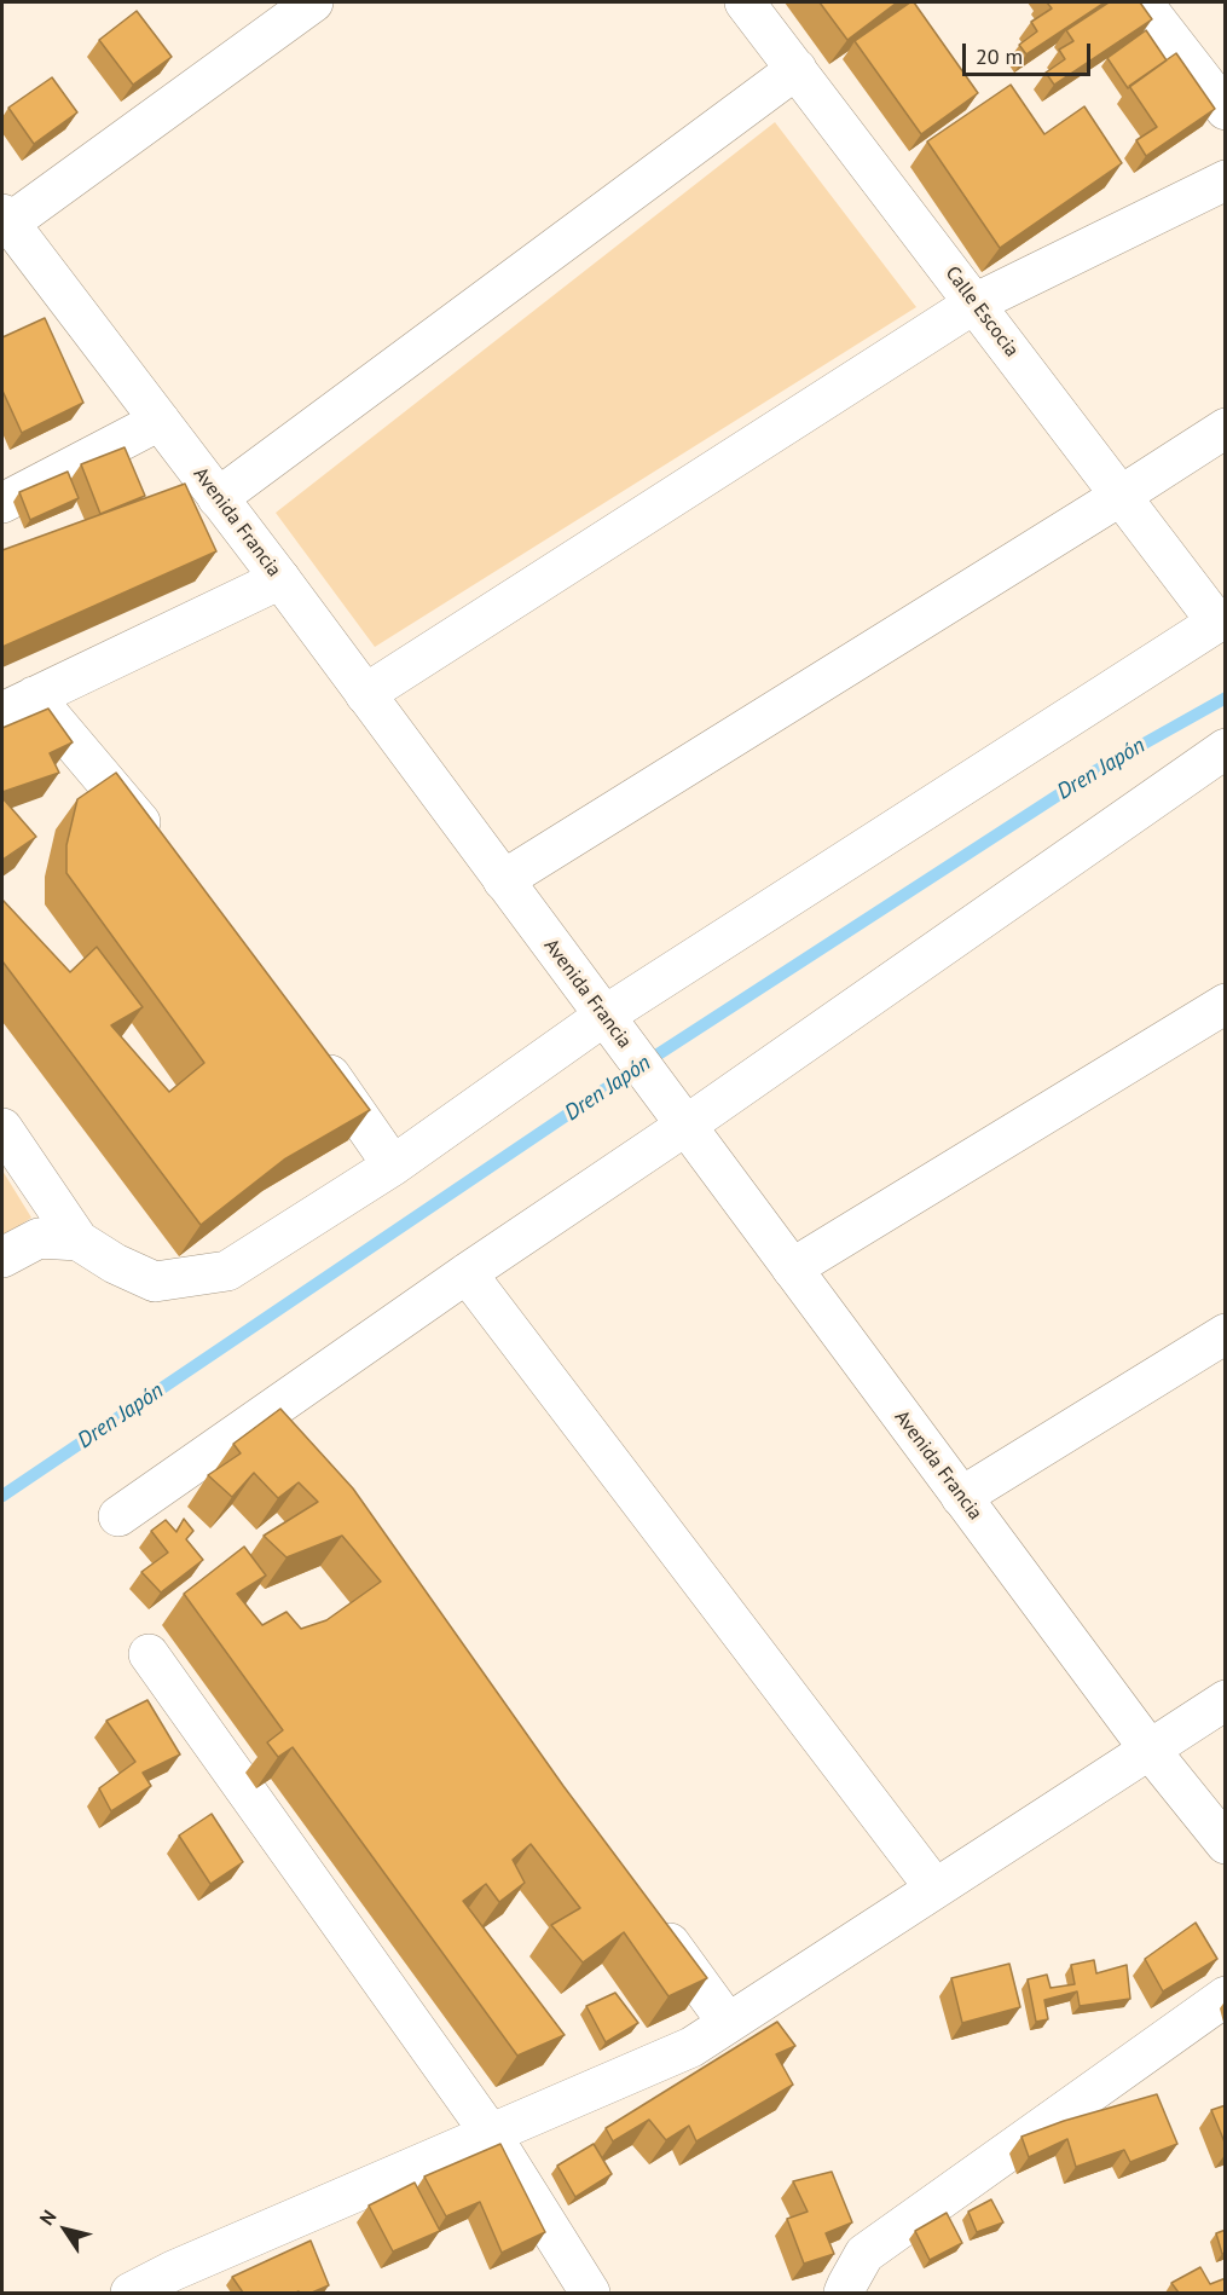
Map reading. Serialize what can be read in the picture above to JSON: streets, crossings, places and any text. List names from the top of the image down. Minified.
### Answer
{"streets":{"street":["Calle Escocia","Avenida Francia"]},"water":["Dren Japón"],"scale_bar":"20 m","north":"top left"}
